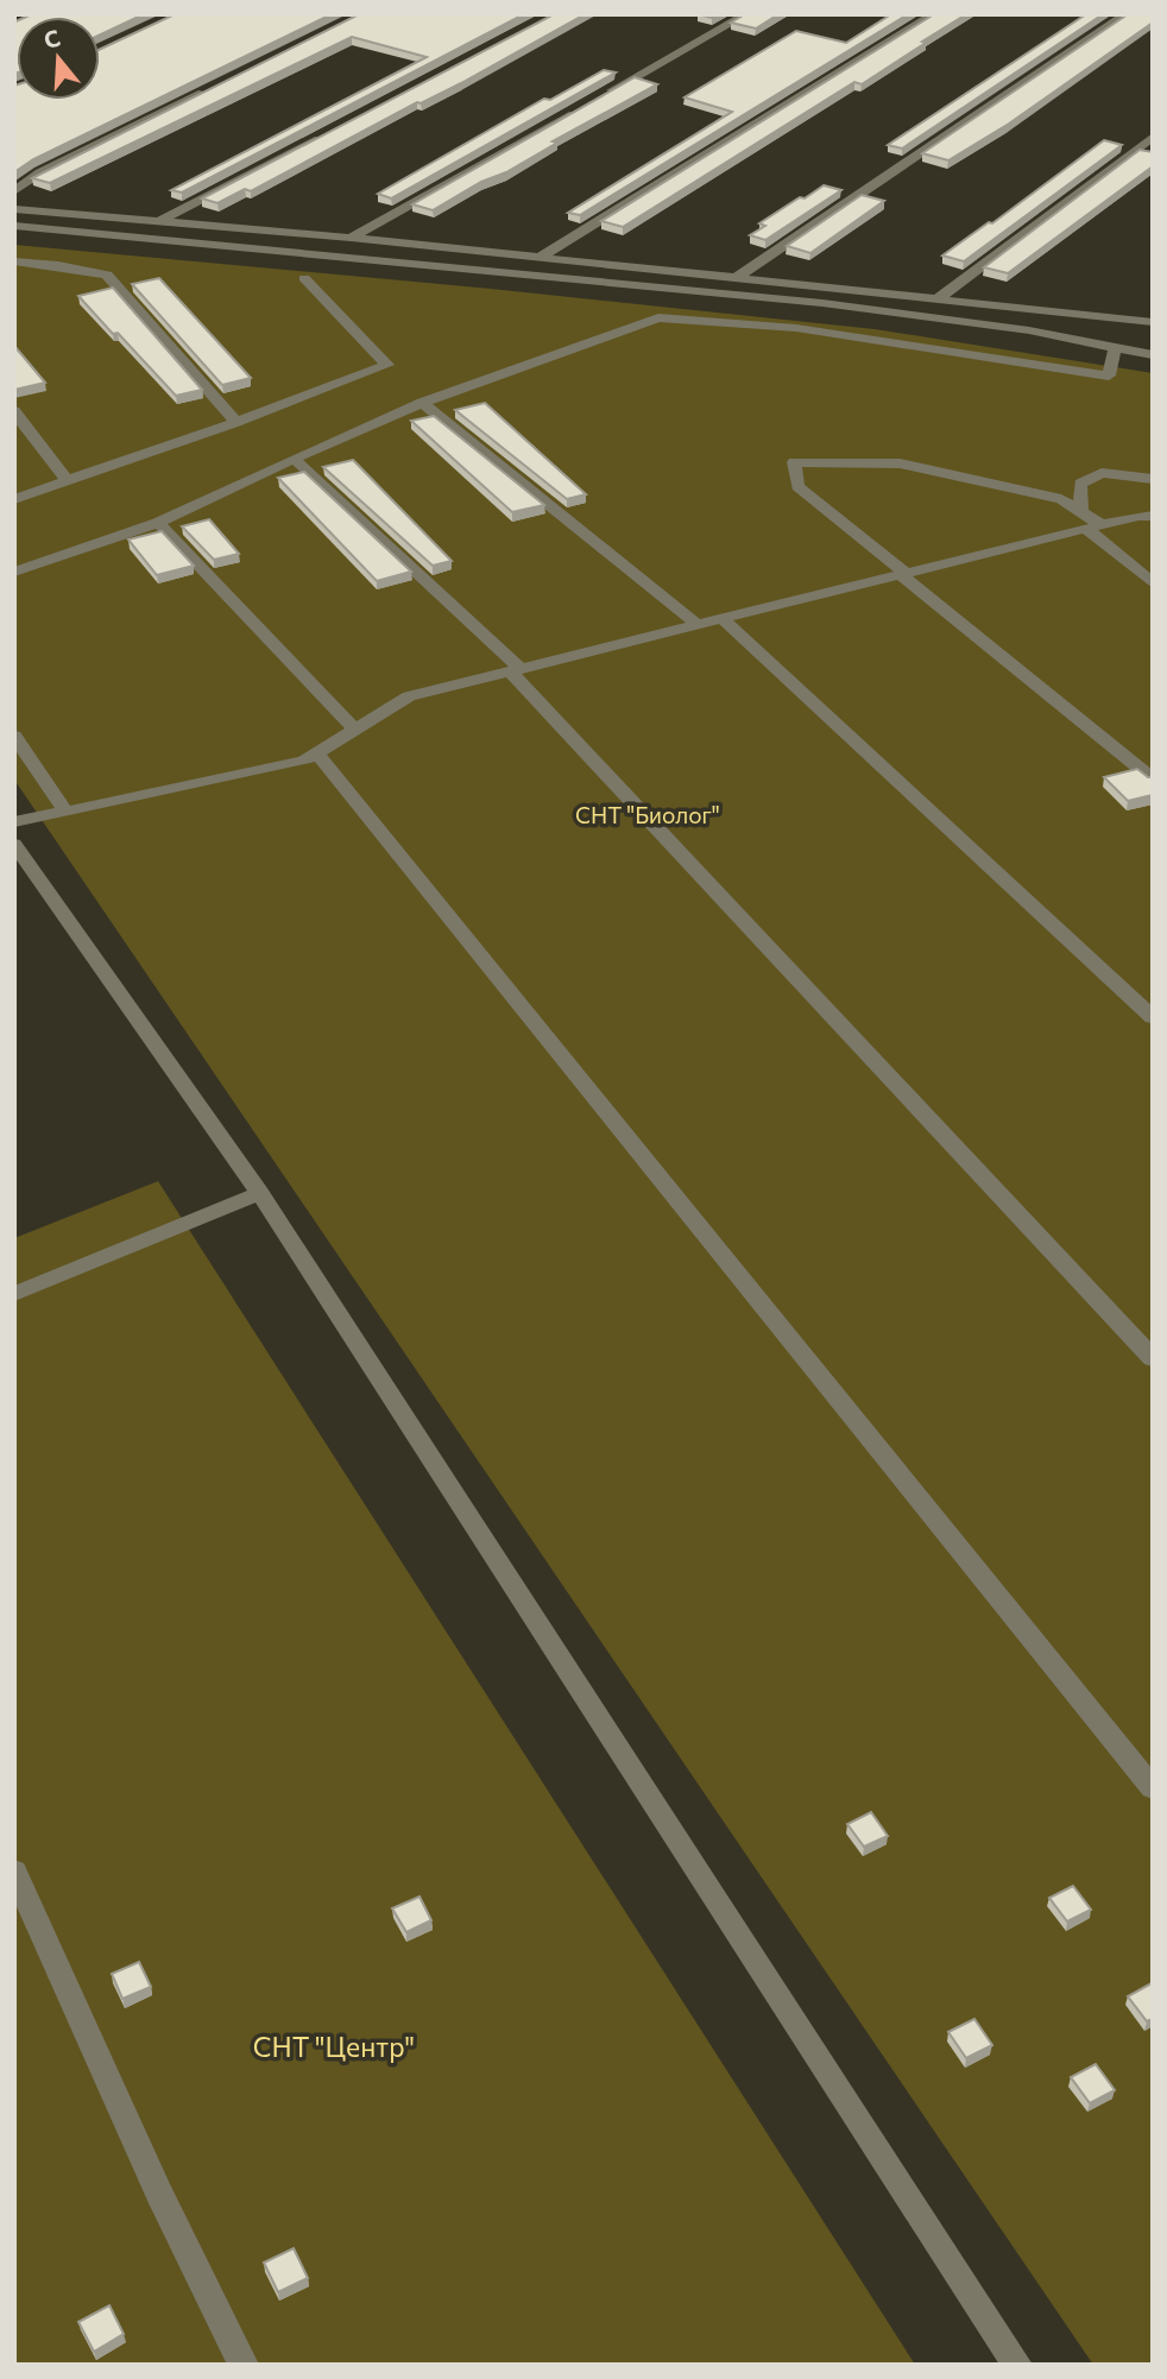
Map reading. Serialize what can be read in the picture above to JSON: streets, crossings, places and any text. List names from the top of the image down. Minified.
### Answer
{"parks":["СНТ \"Биолог\"","СНТ \"Центр\""],"north":"top"}
